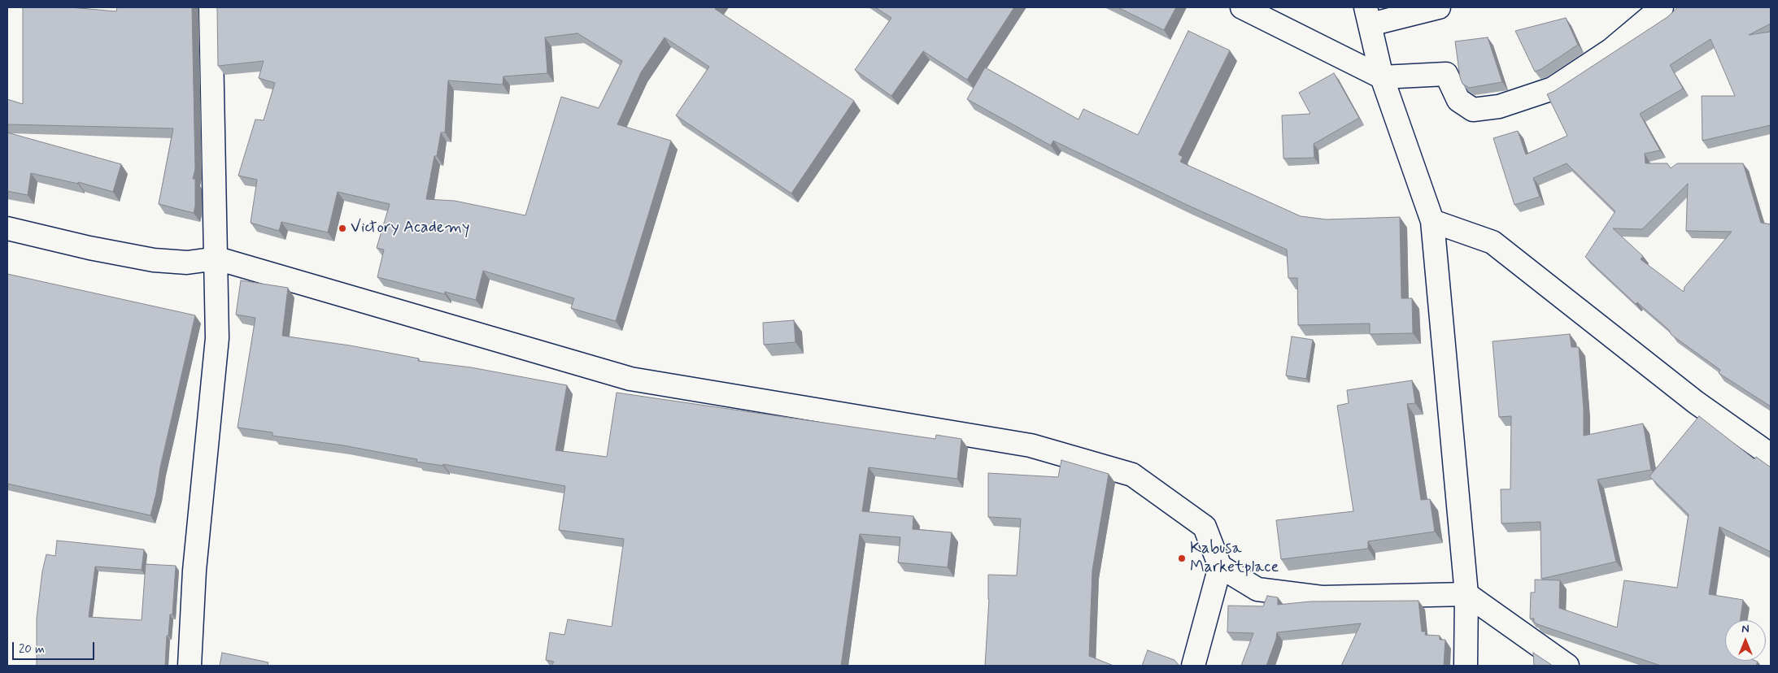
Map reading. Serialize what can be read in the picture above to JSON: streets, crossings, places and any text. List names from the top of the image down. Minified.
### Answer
{"places":["Victory Academy","Kabusa Marketplace"],"scale_bar":"20 m","north":"top"}
